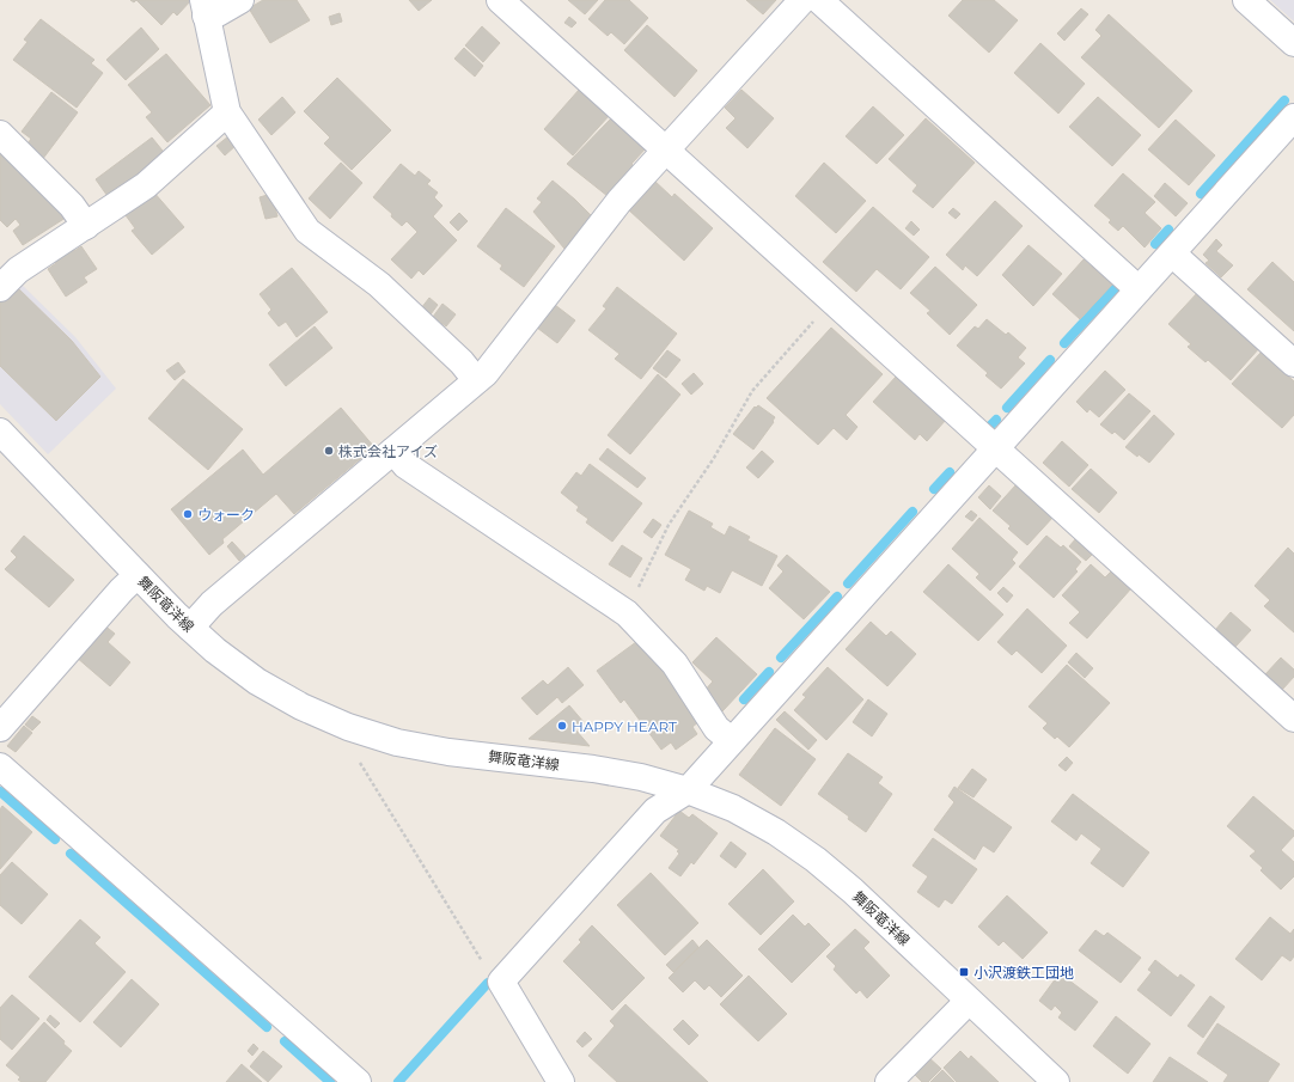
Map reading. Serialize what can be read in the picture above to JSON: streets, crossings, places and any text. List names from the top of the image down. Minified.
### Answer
{"streets":{"street":["舞阪竜洋線"]},"places":{"other":["株式会社アイズ","ウォーク","HAPPY HEART"],"transit":["小沢渡鉄工団地"]}}
